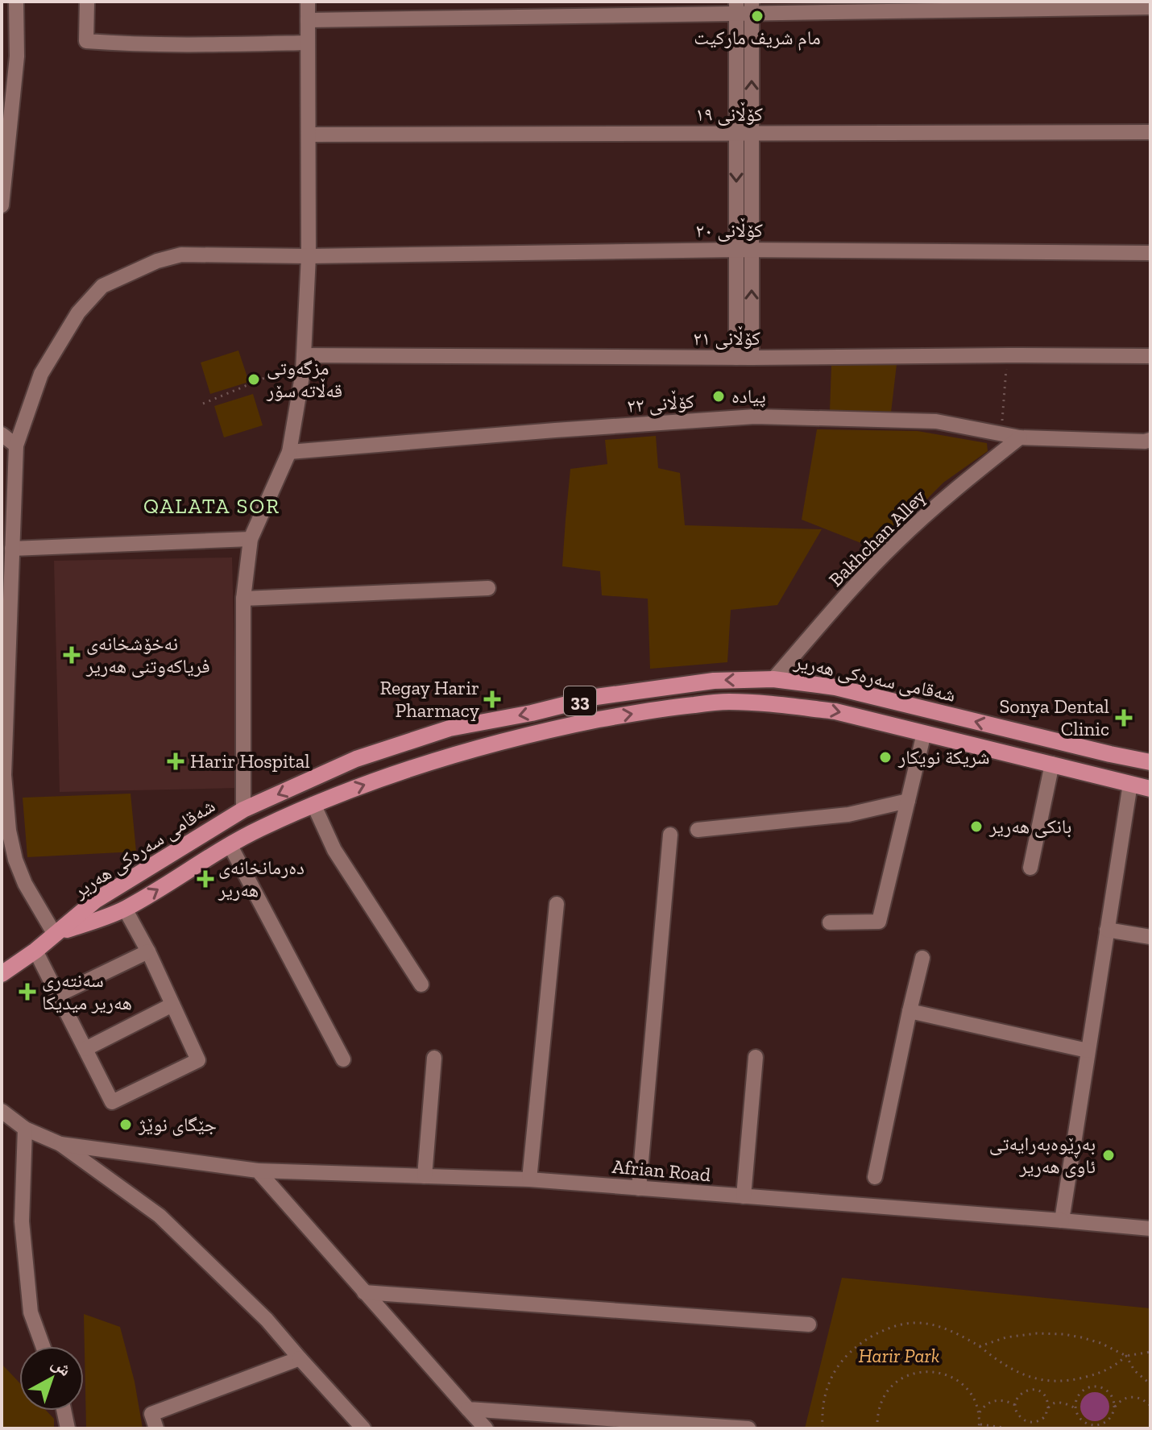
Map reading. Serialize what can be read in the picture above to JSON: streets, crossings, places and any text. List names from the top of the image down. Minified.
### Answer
{"streets":{"main road":["شەقامی سەرەکی هەریر","33"],"street":["کۆڵانی ١٩","کۆڵانی ٢٠","کۆڵانی ٢١","کۆڵانی ٢٢","Bakhchan Alley","Afrian Road"]},"crossings":[["کۆڵانی ٢٠","شەقامی سەرەکی هەریر"],["کۆڵانی ٢٠","33"],["کۆڵانی ٢٢","Bakhchan Alley"],["Bakhchan Alley","شەقامی سەرەکی هەریر"],["شەقامی سەرەکی هەریر","33"]],"districts":["QALATA SOR"],"parks":["Harir Park"],"places":{"other":["مام شریف مارکیت","مزگەوتی قەڵاتە سۆر","پیادە","شريكة نويكار","بانکی هەریر","جێگای نوێژ","بەڕێوەبەرایەتی ئاوی هەریر"],"health":["نەخۆشخانەی فریاکەوتنی هەریر","Regay Harir Pharmacy","Sonya Dental Clinic","‌Harir Hospital","دەرمانخانەی هەریر","سەنتەری هەریر میدیکا"]},"north":"top right"}
